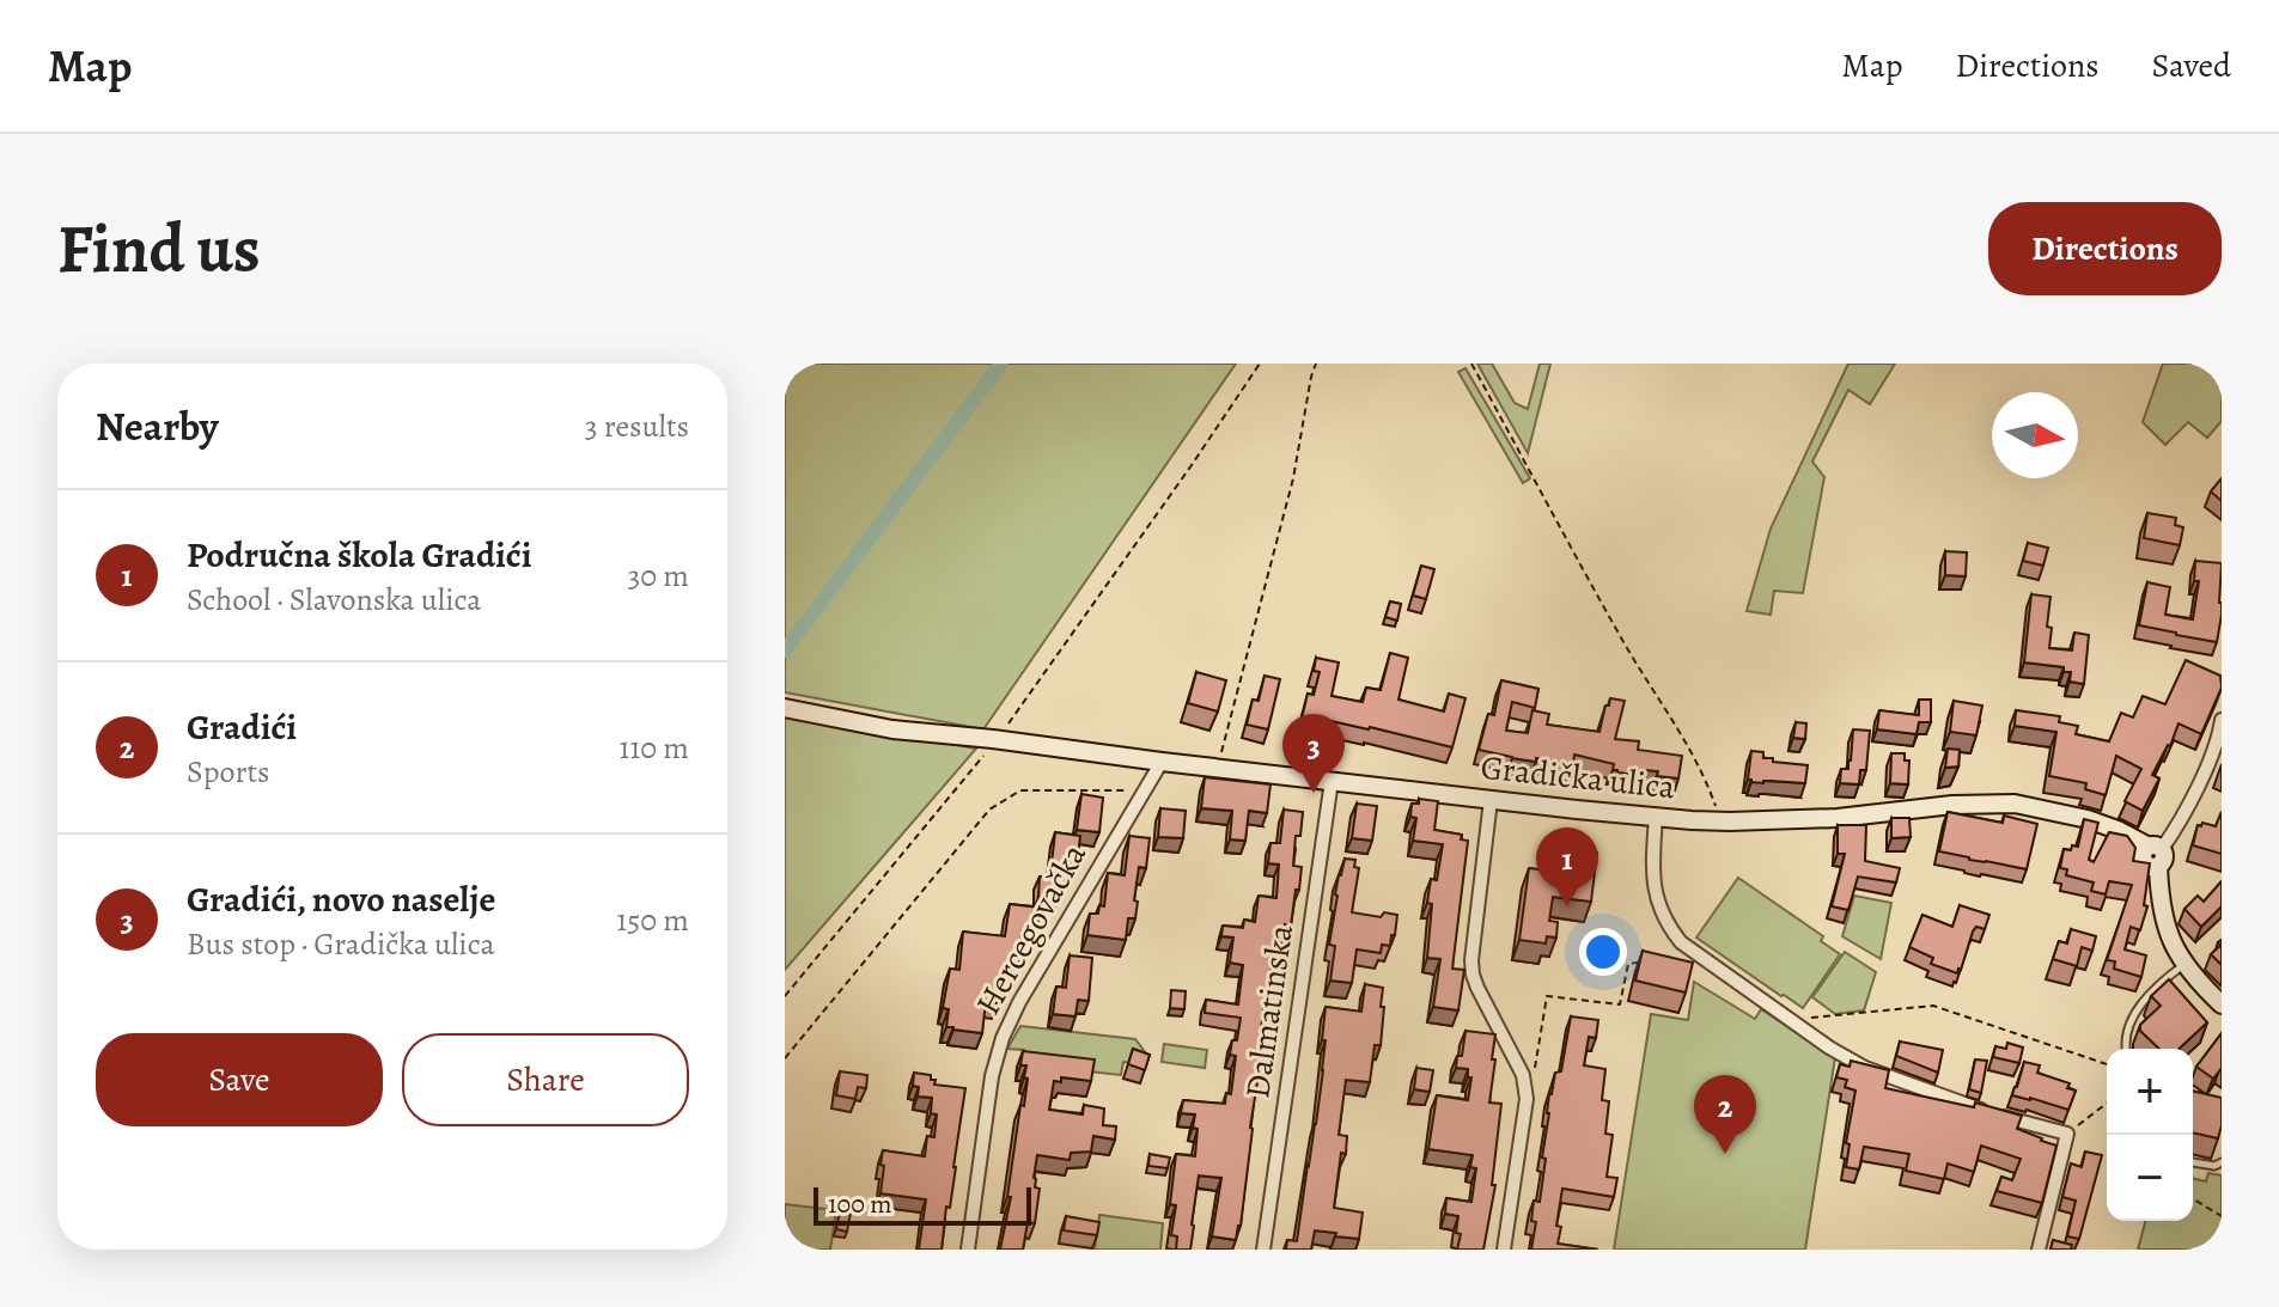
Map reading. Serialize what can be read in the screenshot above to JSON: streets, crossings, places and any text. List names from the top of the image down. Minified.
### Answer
{"streets":{"street":["Gradička ulica","Hercegovačka","Dalmatinska"]},"crossings":[["Gradička ulica","Hercegovačka"],["Gradička ulica","Dalmatinska"]],"scale_bar":"100 m","north":"right","page":{"header":"Map","nav":["Map","Directions","Saved"],"buttons":["Directions",["Save","Share"]],"title":"Find us","heading":["Nearby","3 results"],"list":[{"mark":"1","name":"Područna škola Gradići","note":"School · Slavonska ulica","value":"30 m"},{"mark":"2","name":"Gradići","note":"Sports","value":"110 m"},{"mark":"3","name":"Gradići, novo naselje","note":"Bus stop · Gradička ulica","value":"150 m"}],"pins":["3","1","2"],"map_buttons":["+","−"],"scale":"100 m"}}
